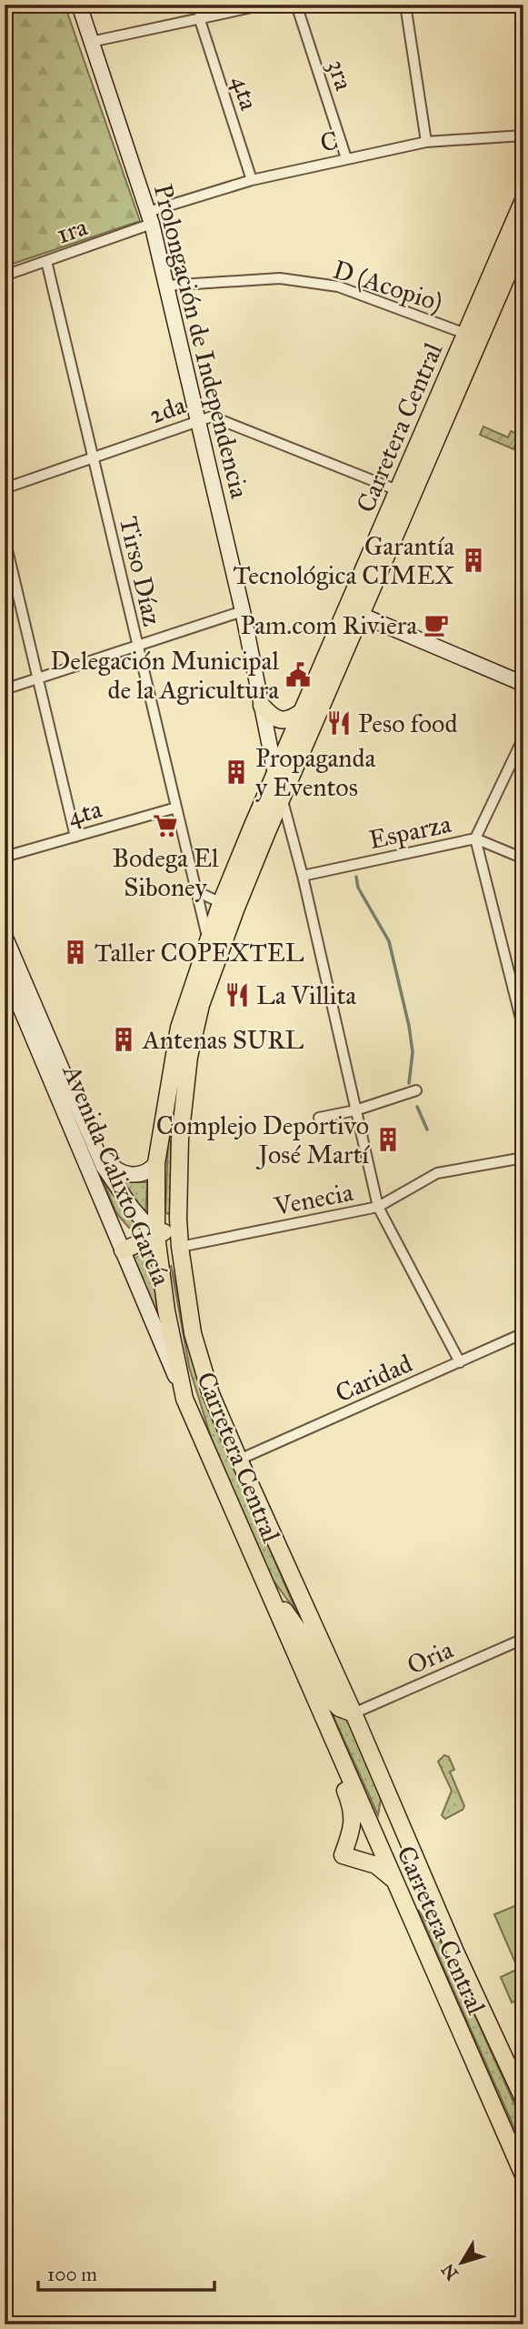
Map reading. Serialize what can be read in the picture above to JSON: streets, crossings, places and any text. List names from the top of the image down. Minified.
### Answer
{"streets":{"main road":["Carretera Central"],"street":["3ra","4ta","C","1ra","D (Acopio)","Prolongación de Independencia","2da","Tirso Díaz","Esparza","Avenida Calixto García","Venecia","Caridad","Oria"]},"crossings":[["3ra","C"],["4ta","C"],["4ta","Tirso Díaz"],["C","1ra"],["C","Prolongación de Independencia"],["1ra","Prolongación de Independencia"],["1ra","Tirso Díaz"],["D (Acopio)","Prolongación de Independencia"],["D (Acopio)","Carretera Central"],["Prolongación de Independencia","2da"],["Prolongación de Independencia","Carretera Central"],["Prolongación de Independencia","Esparza"],["Prolongación de Independencia","Venecia"],["Prolongación de Independencia","Caridad"],["2da","Carretera Central"],["2da","Tirso Díaz"],["Carretera Central","Tirso Díaz"],["Carretera Central","Avenida Calixto García"],["Carretera Central","Venecia"],["Carretera Central","Caridad"],["Carretera Central","Oria"]],"places":{"building":["Garantía Tecnológica CIMEX","Propaganda y Eventos","Taller COPEXTEL","Antenas SURL","Complejo Deportivo José Martí"],"cafe":["Pam.com Riviera"],"public building":["Delegación Municipal de la Agricultura"],"restaurant":["Peso food","La Villita"],"supermarket":["Bodega El Siboney"]},"scale_bar":"100 m","north":"bottom left"}
